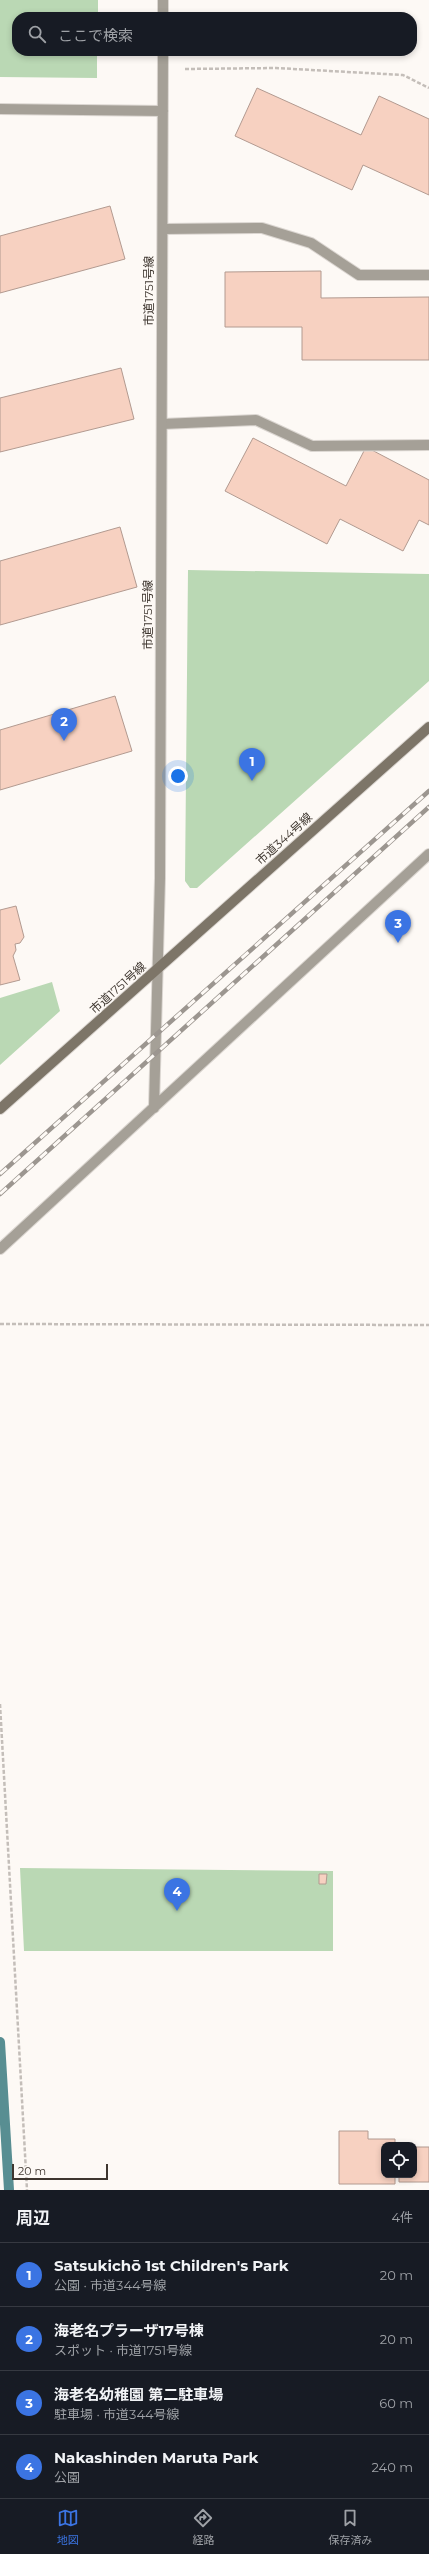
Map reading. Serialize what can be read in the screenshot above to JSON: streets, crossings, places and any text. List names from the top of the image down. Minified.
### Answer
{"streets":{"street":["市道1751号線","市道344号線"]},"crossings":[["市道1751号線","市道344号線"]],"scale_bar":"20 m","page":{"search":"ここで検索","pins":["2","1","3","4"],"scale":"20 m","heading":["周辺","4件"],"list":[{"mark":"1","name":"Satsukichō 1st Children's Park","note":"公園 · 市道344号線","value":"20 m"},{"mark":"2","name":"海老名プラーザ17号棟","note":"スポット · 市道1751号線","value":"20 m"},{"mark":"3","name":"海老名幼稚園 第二駐車場","note":"駐車場 · 市道344号線","value":"60 m"},{"mark":"4","name":"Nakashinden Maruta Park","note":"公園","value":"240 m"}],"nav":["地図","経路","保存済み"]}}
